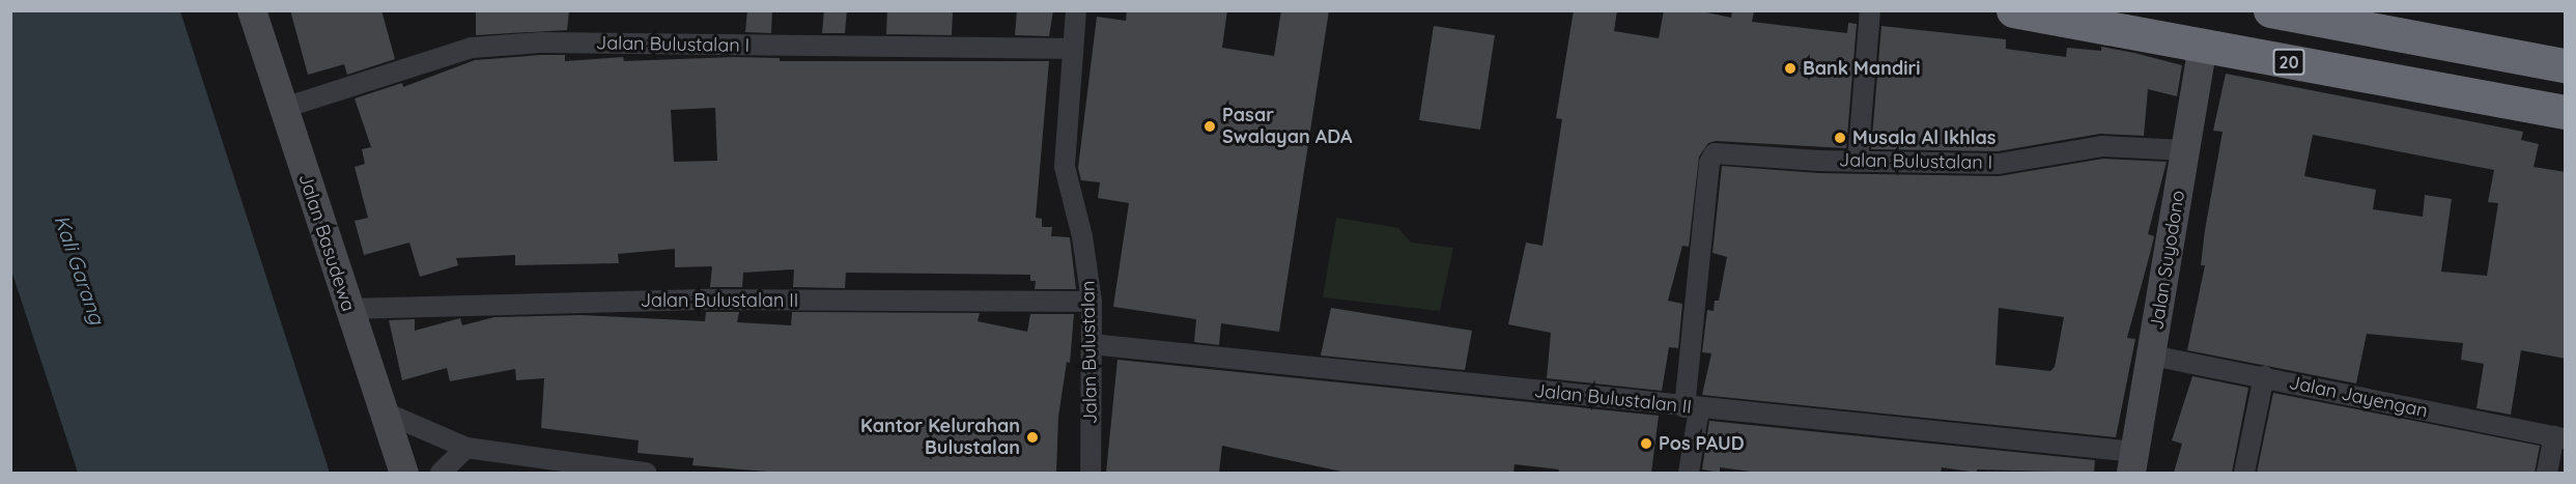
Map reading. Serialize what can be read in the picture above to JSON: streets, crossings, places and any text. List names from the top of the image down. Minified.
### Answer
{"streets":{"highway":["20"],"street":["Jalan Bulustalan I","Jalan Basudewa","Jalan Suyodono","Jalan Bulustalan II","Jalan Bulustalan","Jalan Jayengan"]},"crossings":[["Jalan Bulustalan I","Jalan Basudewa"],["Jalan Bulustalan I","Jalan Suyodono"],["Jalan Bulustalan I","Jalan Bulustalan II"],["Jalan Bulustalan I","Jalan Bulustalan"],["20","Jalan Suyodono"],["Jalan Basudewa","Jalan Bulustalan II"],["Jalan Suyodono","Jalan Bulustalan II"],["Jalan Suyodono","Jalan Jayengan"],["Jalan Bulustalan II","Jalan Bulustalan"]],"water":["Kali Garang"],"places":["Bank Mandiri","Pasar Swalayan ADA","Musala Al Ikhlas","Kantor Kelurahan Bulustalan","Pos PAUD"]}
